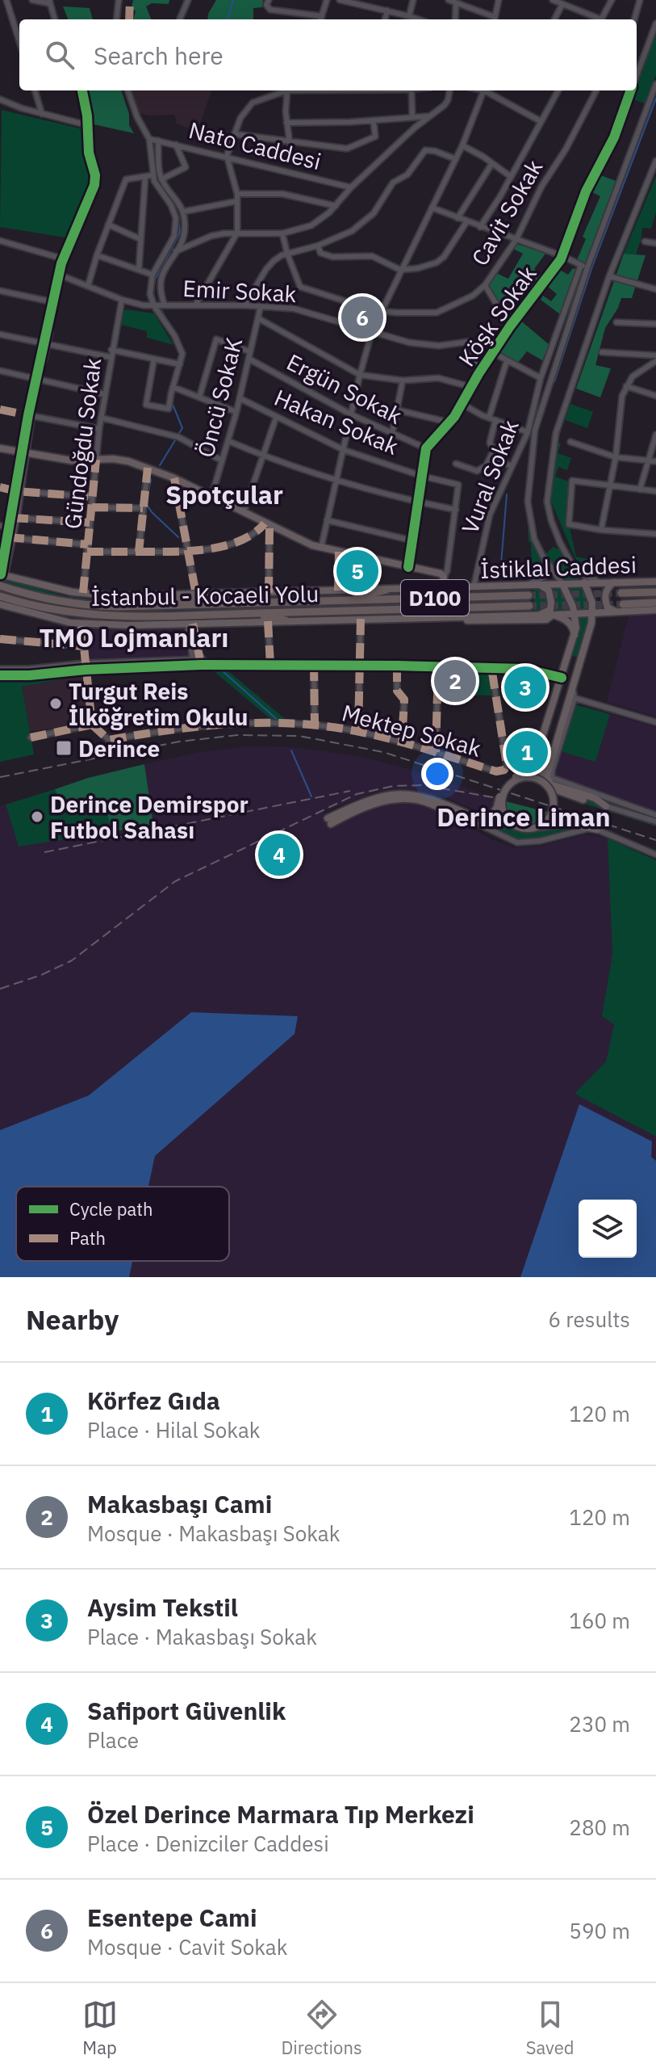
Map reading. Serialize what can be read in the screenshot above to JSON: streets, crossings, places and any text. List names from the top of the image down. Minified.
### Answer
{"streets":{"highway":["İstanbul - Kocaeli Yolu","D100"],"main road":["İstiklal Caddesi"],"street":["Nato Caddesi","Cavit Sokak","Emir Sokak","Köşk Sokak","Ergün Sokak","Öncü SokaK","Hakan Sokak","Gündoğdu Sokak","Vural Sokak","Mektep Sokak"]},"crossings":[["Emir Sokak","Köşk Sokak"],["Emir Sokak","Öncü SokaK"],["Emir Sokak","Gündoğdu Sokak"],["Köşk Sokak","Ergün Sokak"],["Ergün Sokak","Öncü SokaK"],["Öncü SokaK","Hakan Sokak"],["Gündoğdu Sokak","İstiklal Caddesi"],["Vural Sokak","İstiklal Caddesi"]],"districts":["Spotçular","TMO Lojmanları","Derince Liman"],"places":{"other":["Turgut Reis İlköğretim Okulu","Derince Demirspor Futbol Sahası"],"transit":["Derince"]},"legend":["Cycle path","Path"],"page":{"search":"Search here","pins":["6","5","2","3","1","4"],"heading":["Nearby","6 results"],"list":[{"mark":"1","name":"Körfez Gıda","note":"Place · Hilal Sokak","value":"120 m"},{"mark":"2","name":"Makasbaşı Cami","note":"Mosque · Makasbaşı Sokak","value":"120 m"},{"mark":"3","name":"Aysim Tekstil","note":"Place · Makasbaşı Sokak","value":"160 m"},{"mark":"4","name":"Safiport Güvenlik","note":"Place","value":"230 m"},{"mark":"5","name":"Özel Derince Marmara Tıp Merkezi","note":"Place · Denizciler Caddesi","value":"280 m"},{"mark":"6","name":"Esentepe Cami","note":"Mosque · Cavit Sokak","value":"590 m"}],"nav":["Map","Directions","Saved"]}}
